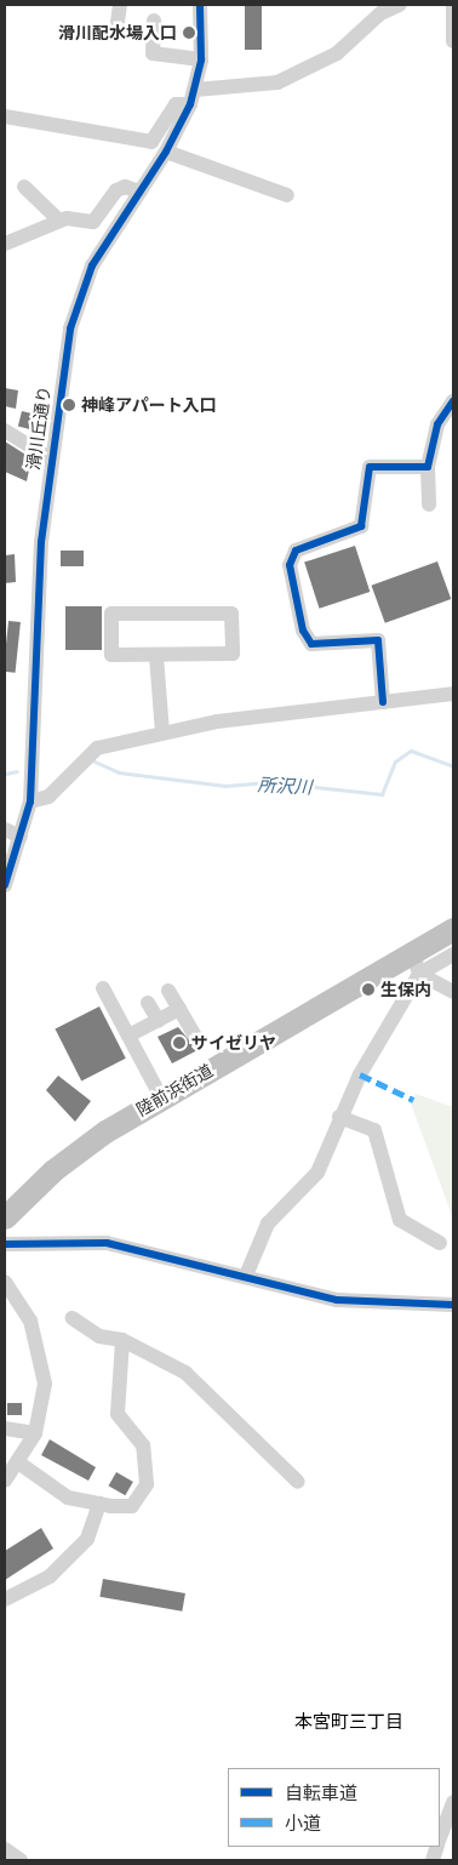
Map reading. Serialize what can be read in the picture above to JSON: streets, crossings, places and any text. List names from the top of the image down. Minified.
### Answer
{"streets":{"highway":["陸前浜街道"],"street":["滑川丘通り"]},"districts":["本宮町三丁目"],"water":["所沢川"],"places":["滑川配水場入口","神峰アパート入口","生保内","サイゼリヤ"],"legend":["自転車道","小道"]}
